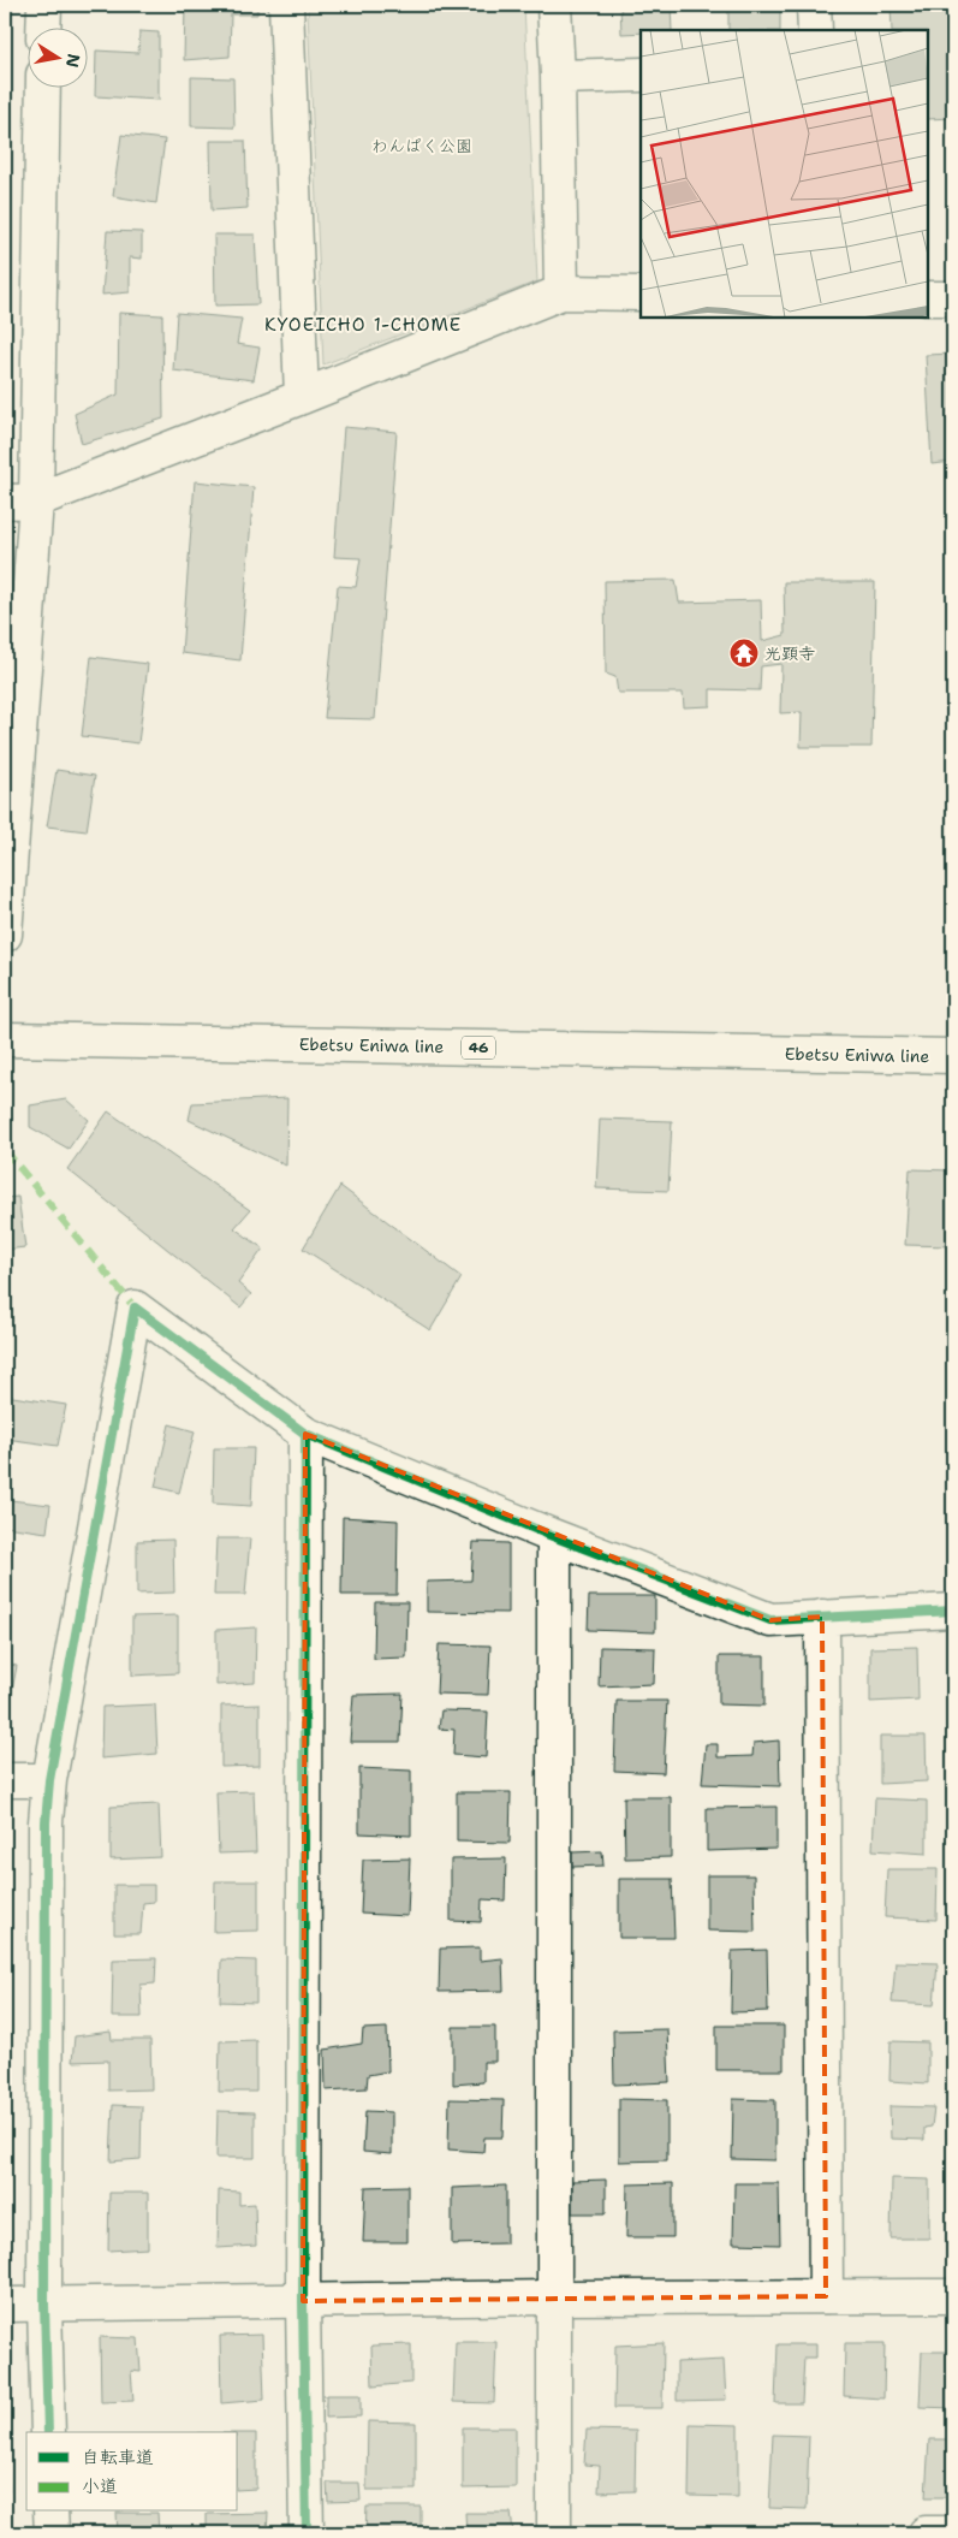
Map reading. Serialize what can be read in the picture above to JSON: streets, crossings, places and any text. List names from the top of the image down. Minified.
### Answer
{"streets":{"street":["Ebetsu Eniwa line","46"]},"districts":["KYOEICHO 1-CHOME"],"parks":["わんぱく公園"],"places":{"temple":["光顕寺"]},"legend":["自転車道","小道"],"north":"right"}
